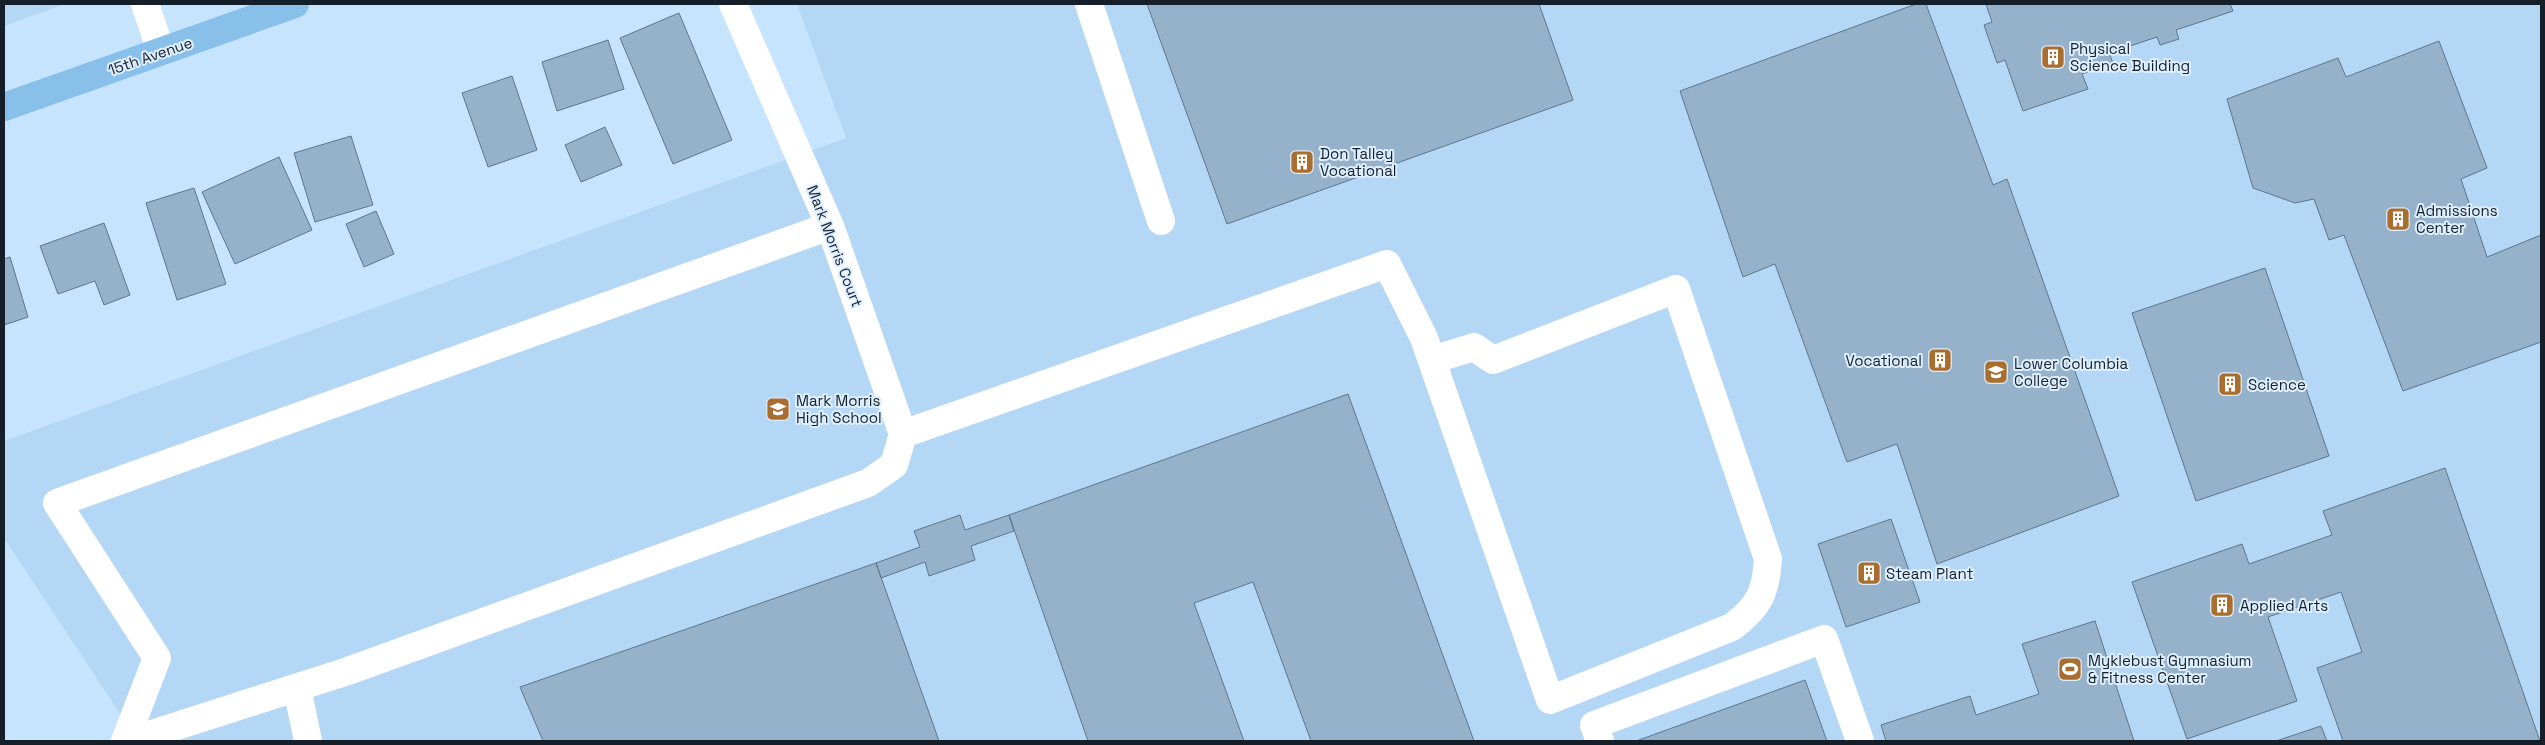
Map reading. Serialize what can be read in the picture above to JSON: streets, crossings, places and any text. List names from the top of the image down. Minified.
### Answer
{"streets":{"main road":["15th Avenue"],"lane":["Mark Morris Court"]},"places":{"building":["Physical Science Building","Don Talley Vocational","Admissions Center","Vocational","Science","Steam Plant","Applied Arts"],"school or university":["Lower Columbia College","Mark Morris High School"],"sports":["Myklebust Gymnasium & Fitness Center"]}}
